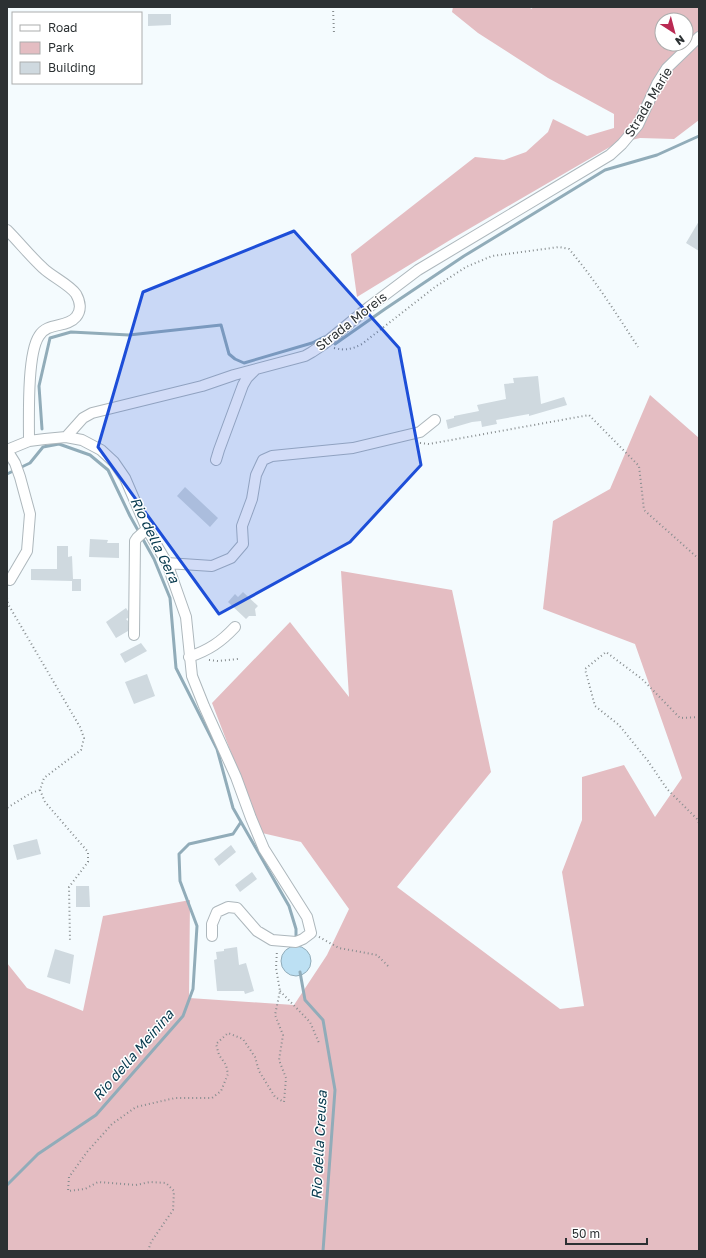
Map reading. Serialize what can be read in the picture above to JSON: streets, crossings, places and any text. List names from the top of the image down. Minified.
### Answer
{"streets":{"street":["Strada Marie","Strada Moreis"]},"crossings":[["Strada Marie","Strada Moreis"]],"water":["Rio della Gera","Rio della Meinina","Rio della Creusa"],"legend":["Road","Park","Building"],"scale_bar":"50 m","north":"bottom right"}
